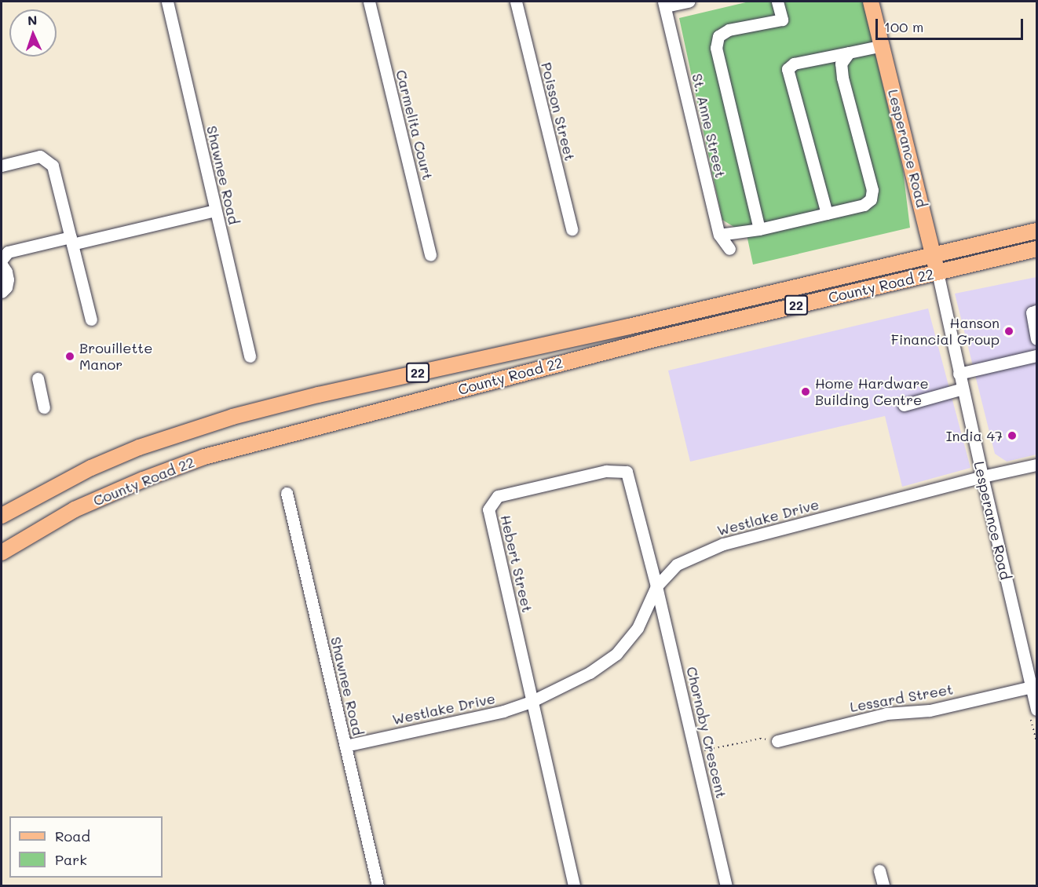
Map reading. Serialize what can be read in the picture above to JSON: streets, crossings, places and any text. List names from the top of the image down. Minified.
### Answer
{"streets":{"main road":["Lesperance Road","County Road 22","22"],"street":["Poisson Street","Carmelita Court","St. Anne Street","Shawnee Road","Westlake Drive","Hebert Street","Lessard Street","Chornoby Crescent"]},"crossings":[["Lesperance Road","County Road 22"],["Lesperance Road","Westlake Drive"],["Lesperance Road","Lessard Street"],["Shawnee Road","Westlake Drive"],["Westlake Drive","Hebert Street"],["Westlake Drive","Chornoby Crescent"],["Hebert Street","Chornoby Crescent"]],"places":["Hanson Financial Group","Brouillette Manor","Home Hardware Building Centre","India 47"],"legend":["Road","Park"],"scale_bar":"100 m","north":"top"}
